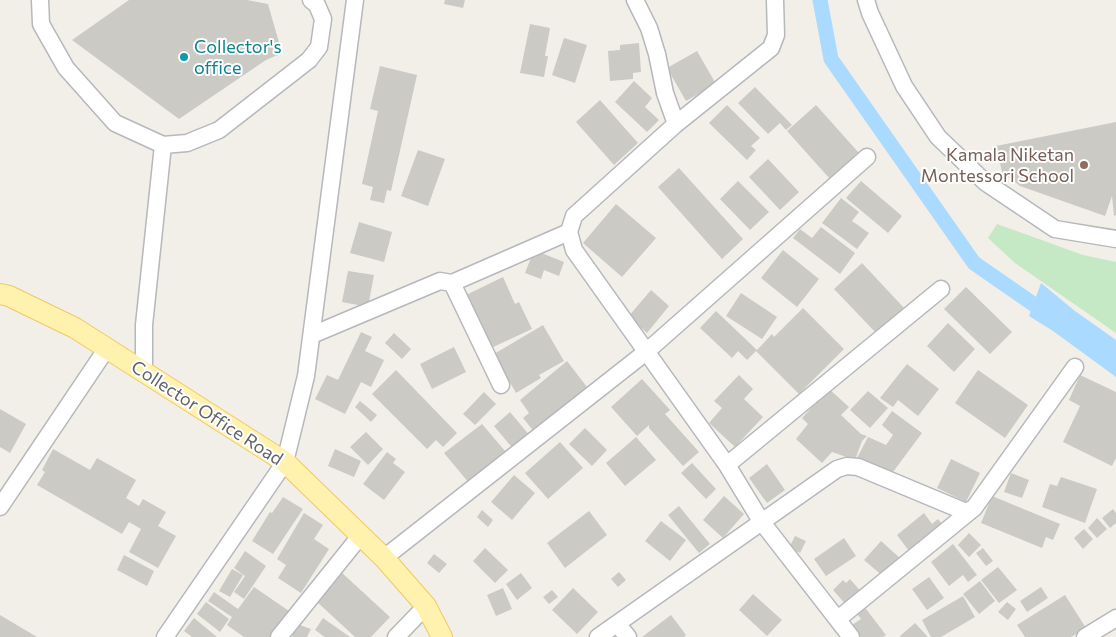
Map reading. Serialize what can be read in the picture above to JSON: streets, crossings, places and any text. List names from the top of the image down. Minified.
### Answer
{"streets":{"main road":["Collector Office Road"]},"places":["Collector's office","Kamala Niketan Montessori School"]}
